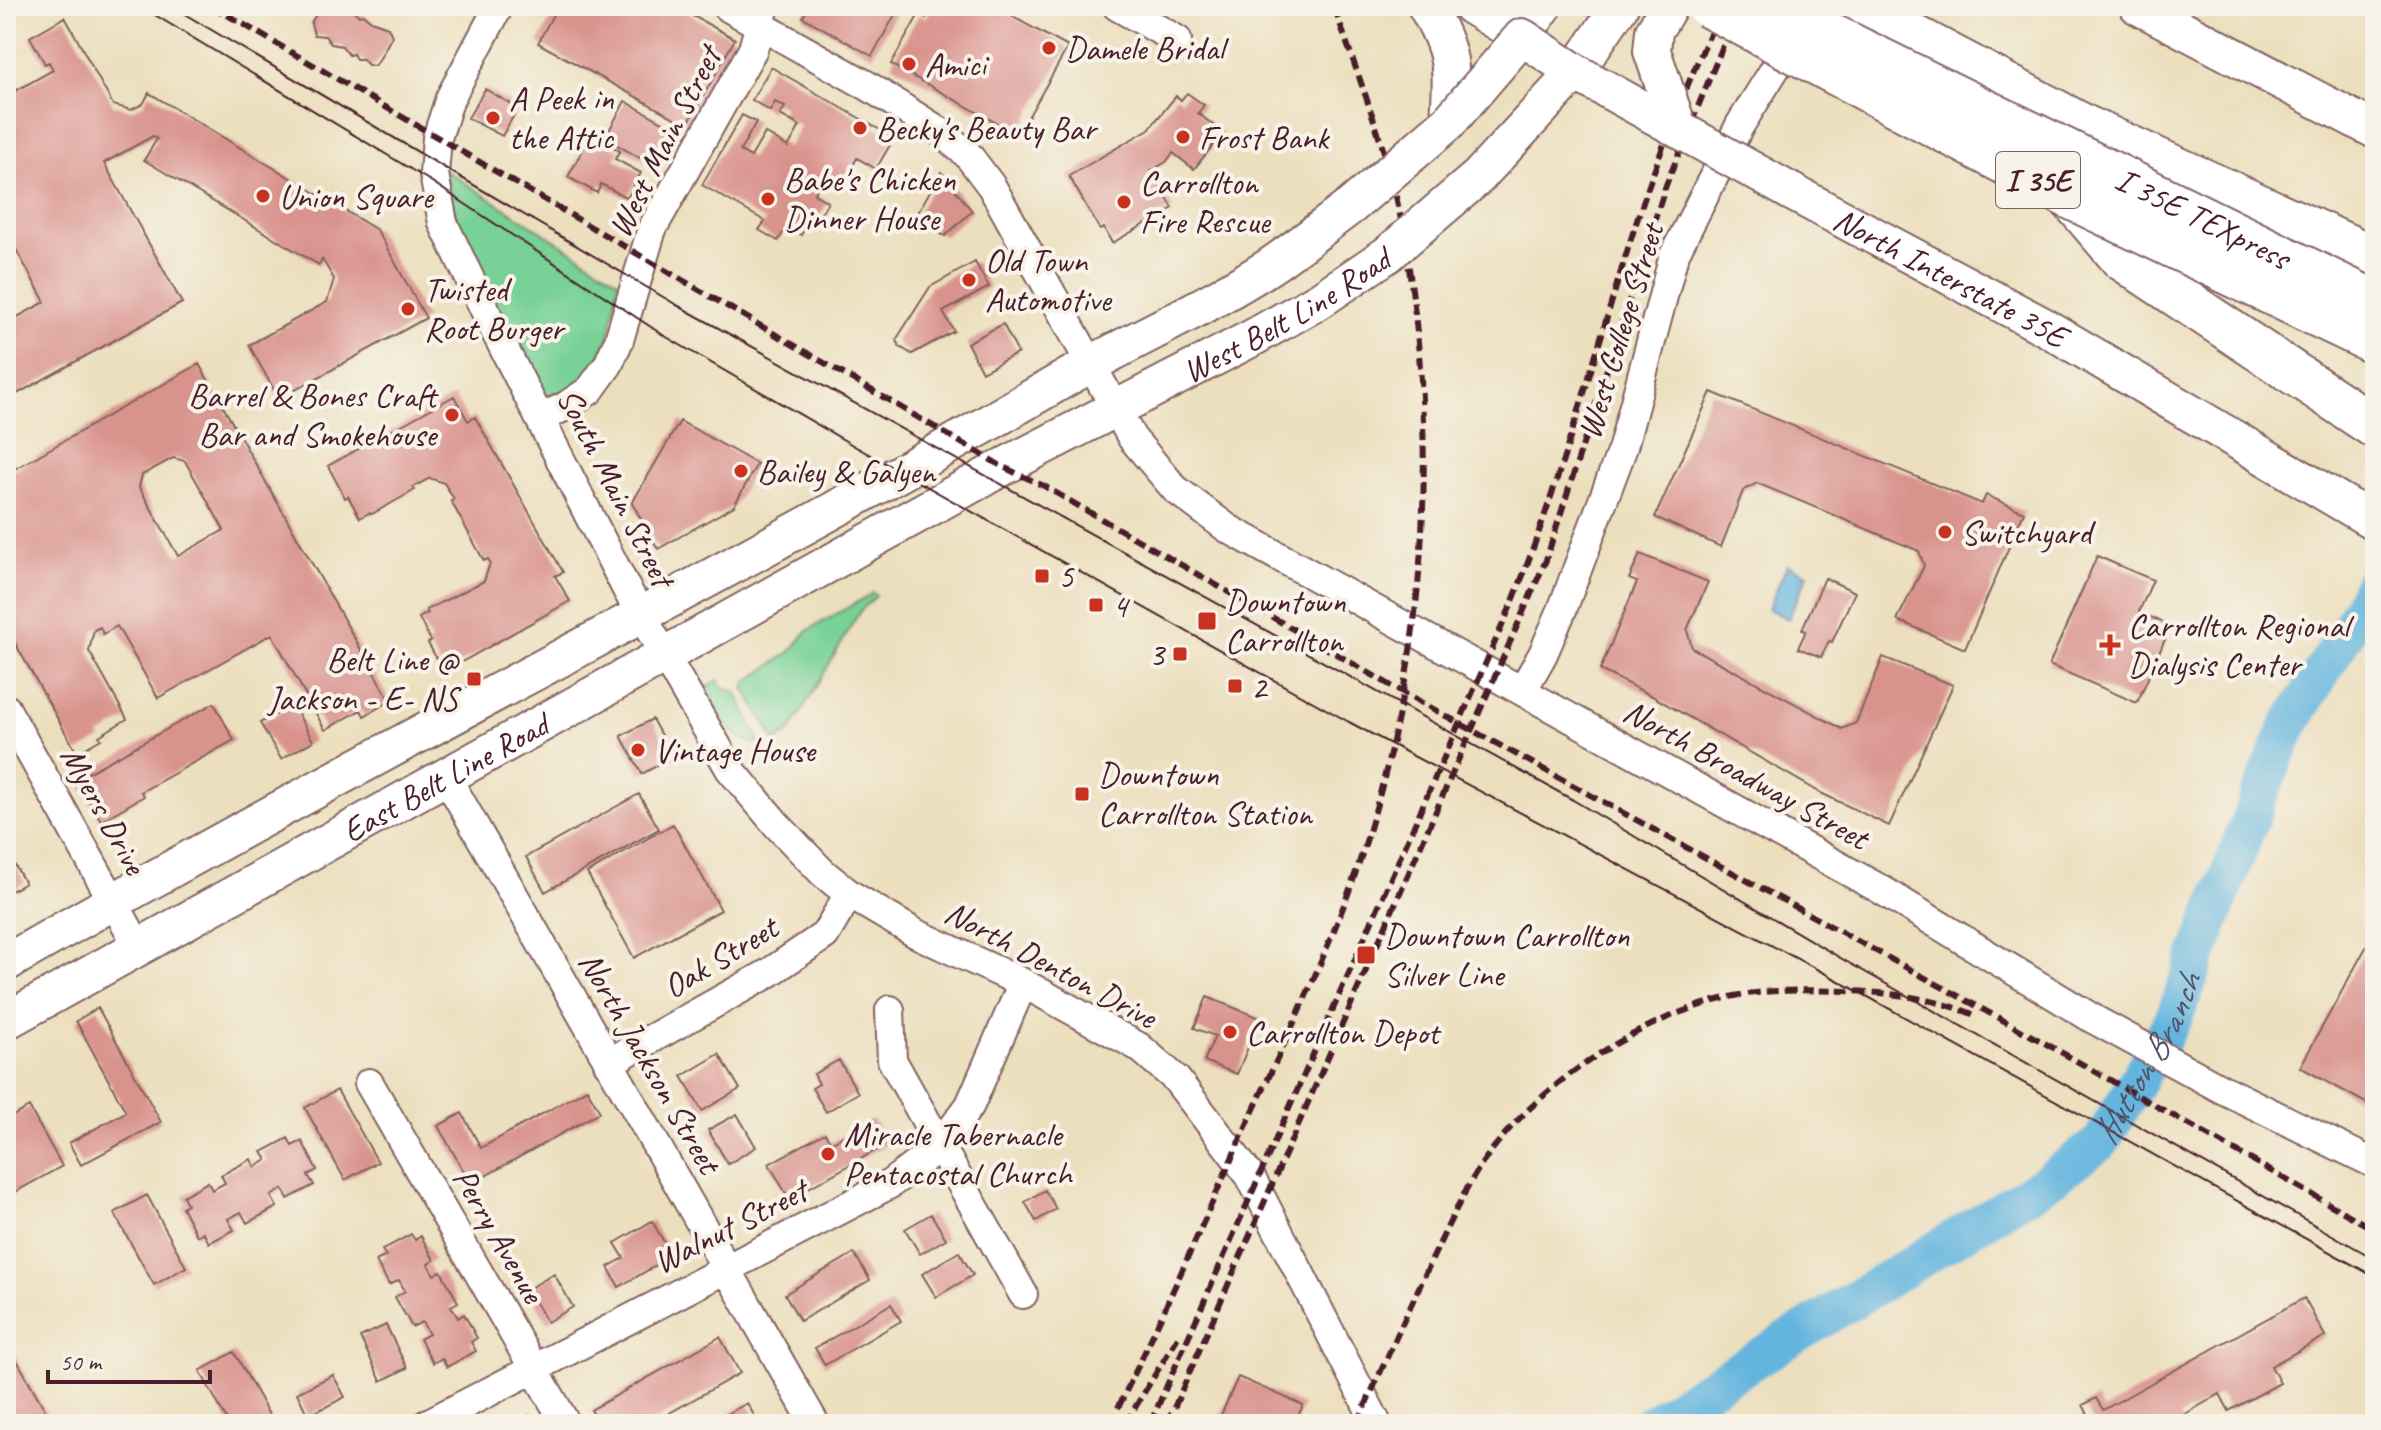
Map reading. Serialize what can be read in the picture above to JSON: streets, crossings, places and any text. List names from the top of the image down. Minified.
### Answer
{"streets":{"highway":["I 35E","I 35E TEXpress"],"main road":["North Interstate 35E","West Belt Line Road","East Belt Line Road"],"street":["West Main Street","West College Street","South Main Street","North Broadway Street","Myers Drive","Oak Street","North Denton Drive","North Jackson Street","Walnut Street","Perry Avenue"]},"crossings":[["West Main Street","South Main Street"],["West Main Street","North Broadway Street"],["North Interstate 35E","West Belt Line Road"],["West Belt Line Road","North Broadway Street"],["West Belt Line Road","East Belt Line Road"],["West College Street","North Broadway Street"],["South Main Street","East Belt Line Road"],["South Main Street","North Denton Drive"],["East Belt Line Road","Myers Drive"],["East Belt Line Road","North Denton Drive"],["East Belt Line Road","North Jackson Street"],["Oak Street","North Denton Drive"],["Oak Street","North Jackson Street"],["North Denton Drive","Walnut Street"],["North Jackson Street","Walnut Street"],["Walnut Street","Perry Avenue"]],"water":["Hutton Branch"],"places":{"other":["Damele Bridal","Amici","A Peek in the Attic","Becky's Beauty Bar","Frost Bank","Union Square","Babe's Chicken Dinner House","Carrollton Fire Rescue","Old Town Automotive","Twisted Root Burger","Barrel & Bones Craft Bar and Smokehouse","Bailey & Galyen","Switchyard","Vintage House","Carrollton Depot","Miracle Tabernacle Pentacostal Church"],"transit":["5","4","Downtown Carrollton","3","Belt Line @ Jackson - E- NS","2","Downtown Carrollton Station","Downtown Carrollton Silver Line"],"health":["Carrollton Regional Dialysis Center"]},"scale_bar":"50 m"}
